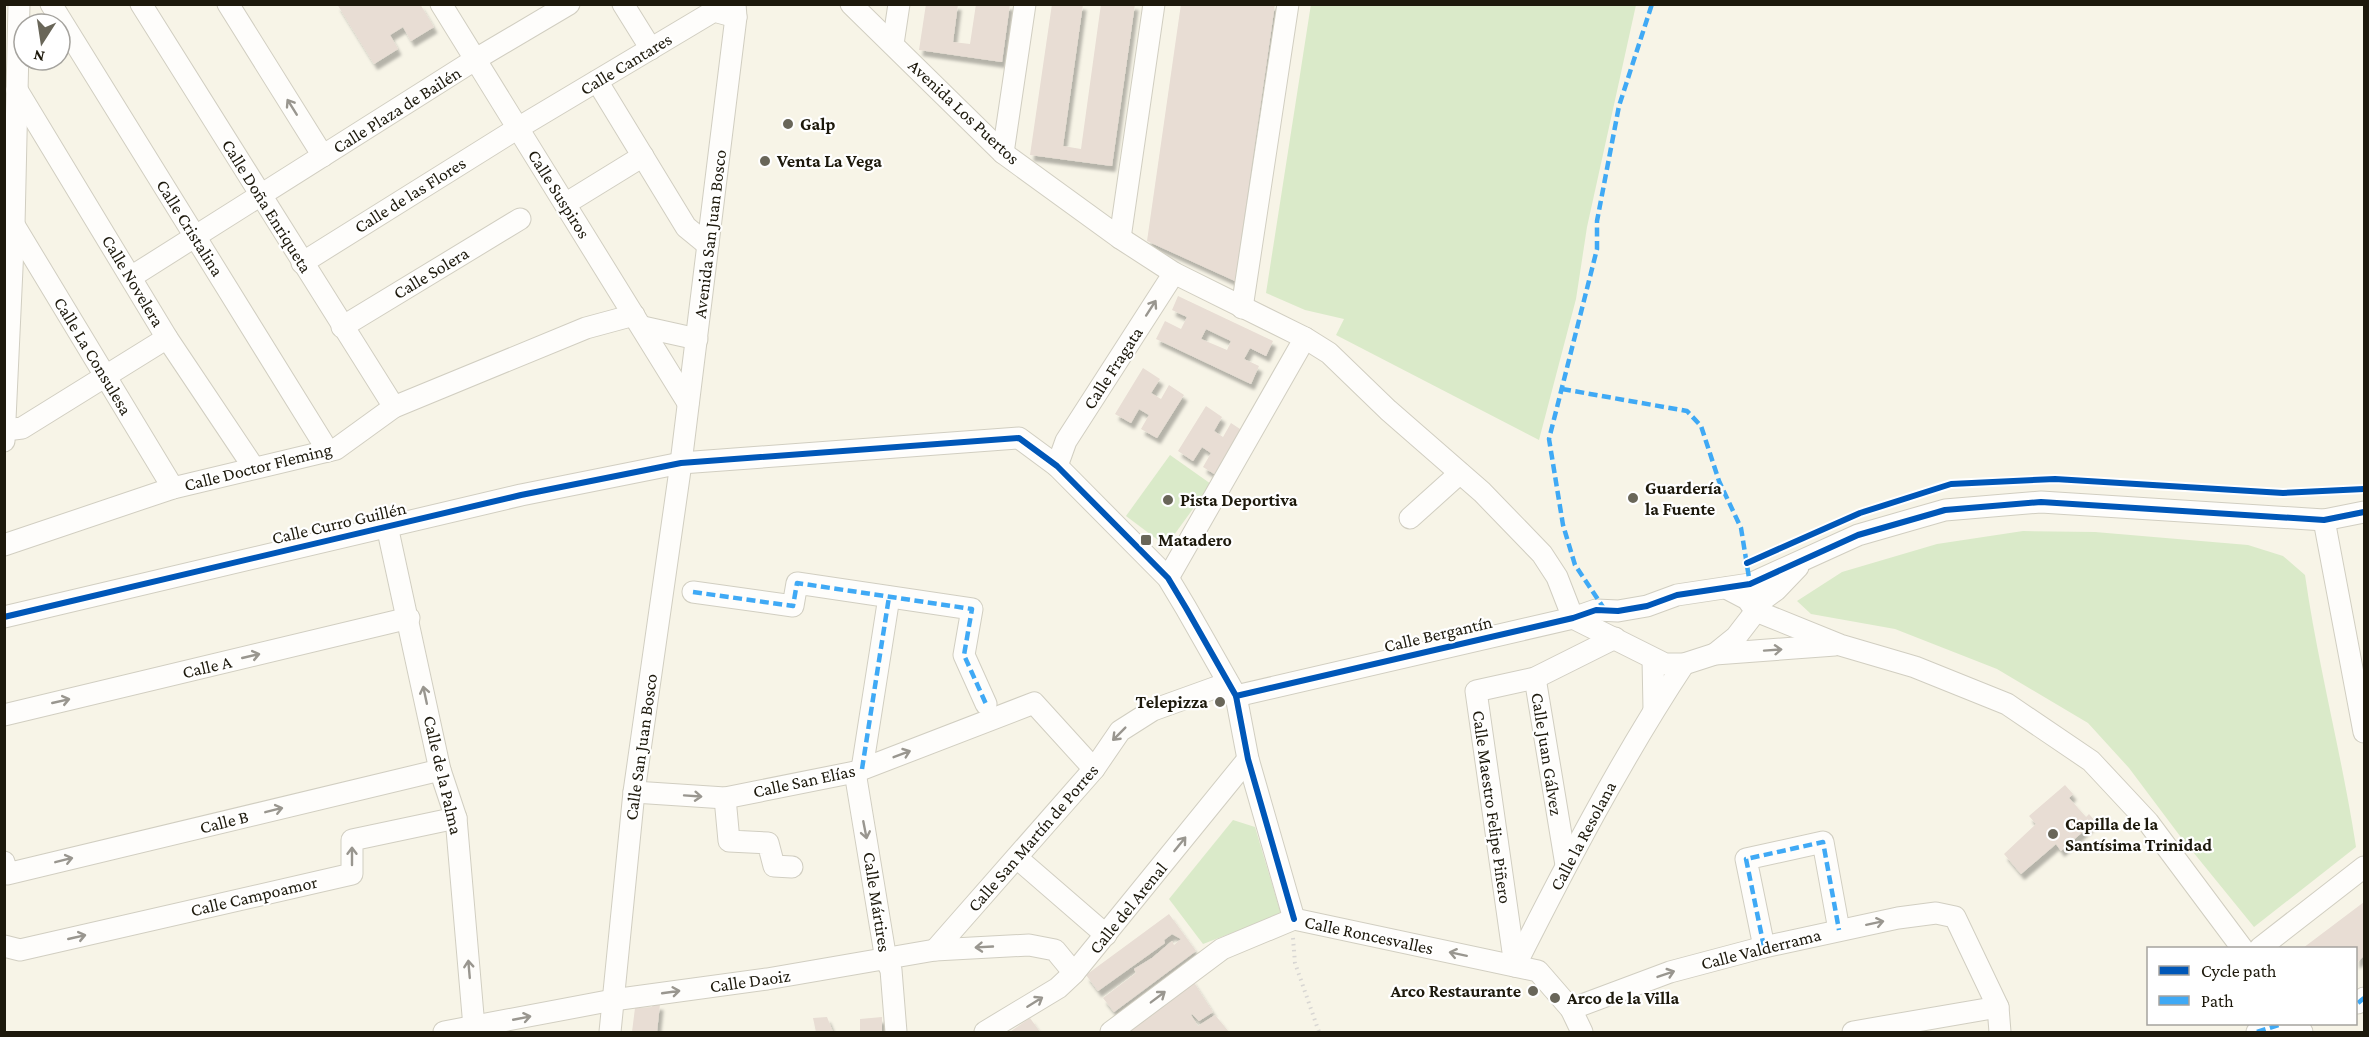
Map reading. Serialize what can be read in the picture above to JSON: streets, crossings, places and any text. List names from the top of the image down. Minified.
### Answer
{"streets":{"street":["Calle Cantares","Calle Plaza de Bailén","Avenida Los Puertos","Calle Suspiros","Calle de las Flores","Calle Doña Enriqueta","Calle Cristalina","Avenida San Juan Bosco","Calle Solera","Calle Novelera","Calle La Consulesa","Calle Fragata","Calle Doctor Fleming","Calle Curro Guillén","Calle Bergantín","Calle A","Calle San Juan Bosco","Calle Juan Gálvez","Calle de la Palma","Calle San Elías","Calle Maestro Felipe Piñero","Calle B","Calle la Resolana","Calle San Martín de Porres","Calle Campoamor","Calle Mártires","Calle del Arenal","Calle Roncesvalles","Calle Valderrama","Calle Daoiz"]},"crossings":[["Calle Cantares","Calle Suspiros"],["Calle Cantares","Calle de las Flores"],["Calle Cantares","Avenida San Juan Bosco"],["Calle Plaza de Bailén","Calle Suspiros"],["Avenida Los Puertos","Calle Fragata"],["Avenida Los Puertos","Calle Bergantín"],["Calle Suspiros","Calle de las Flores"],["Calle Suspiros","Avenida San Juan Bosco"],["Calle Suspiros","Calle Doctor Fleming"],["Calle de las Flores","Calle Doña Enriqueta"],["Calle Doña Enriqueta","Calle Solera"],["Calle Doña Enriqueta","Calle Doctor Fleming"],["Calle Cristalina","Calle Doctor Fleming"],["Avenida San Juan Bosco","Calle Curro Guillén"],["Avenida San Juan Bosco","Calle San Juan Bosco"],["Calle Novelera","Calle Doctor Fleming"],["Calle La Consulesa","Calle Doctor Fleming"],["Calle Fragata","Calle Curro Guillén"],["Calle Curro Guillén","Calle Bergantín"],["Calle Curro Guillén","Calle San Juan Bosco"],["Calle Curro Guillén","Calle de la Palma"],["Calle Curro Guillén","Calle San Martín de Porres"],["Calle Curro Guillén","Calle del Arenal"],["Calle Curro Guillén","Calle Roncesvalles"],["Calle Bergantín","Calle San Martín de Porres"],["Calle A","Calle de la Palma"],["Calle San Juan Bosco","Calle San Elías"],["Calle San Juan Bosco","Calle Daoiz"],["Calle Juan Gálvez","Calle Maestro Felipe Piñero"],["Calle Juan Gálvez","Calle la Resolana"],["Calle de la Palma","Calle B"],["Calle de la Palma","Calle Campoamor"],["Calle de la Palma","Calle Daoiz"],["Calle San Elías","Calle San Martín de Porres"],["Calle San Elías","Calle Mártires"],["Calle Maestro Felipe Piñero","Calle la Resolana"],["Calle Maestro Felipe Piñero","Calle Roncesvalles"],["Calle la Resolana","Calle Roncesvalles"],["Calle San Martín de Porres","Calle Daoiz"],["Calle Mártires","Calle Daoiz"],["Calle del Arenal","Calle Daoiz"],["Calle Roncesvalles","Calle Valderrama"]],"one_way":["Calle A","Calle de la Palma","Calle San Elías","Calle B","Calle San Martín de Porres","Calle Campoamor","Calle Mártires","Calle del Arenal"],"places":{"other":["Galp","Venta La Vega","Guardería la Fuente","Pista Deportiva","Telepizza","Capilla de la Santísima Trinidad","Arco Restaurante","Arco de la Villa"],"transit":["Matadero"]},"legend":["Cycle path","Path"],"north":"bottom"}
